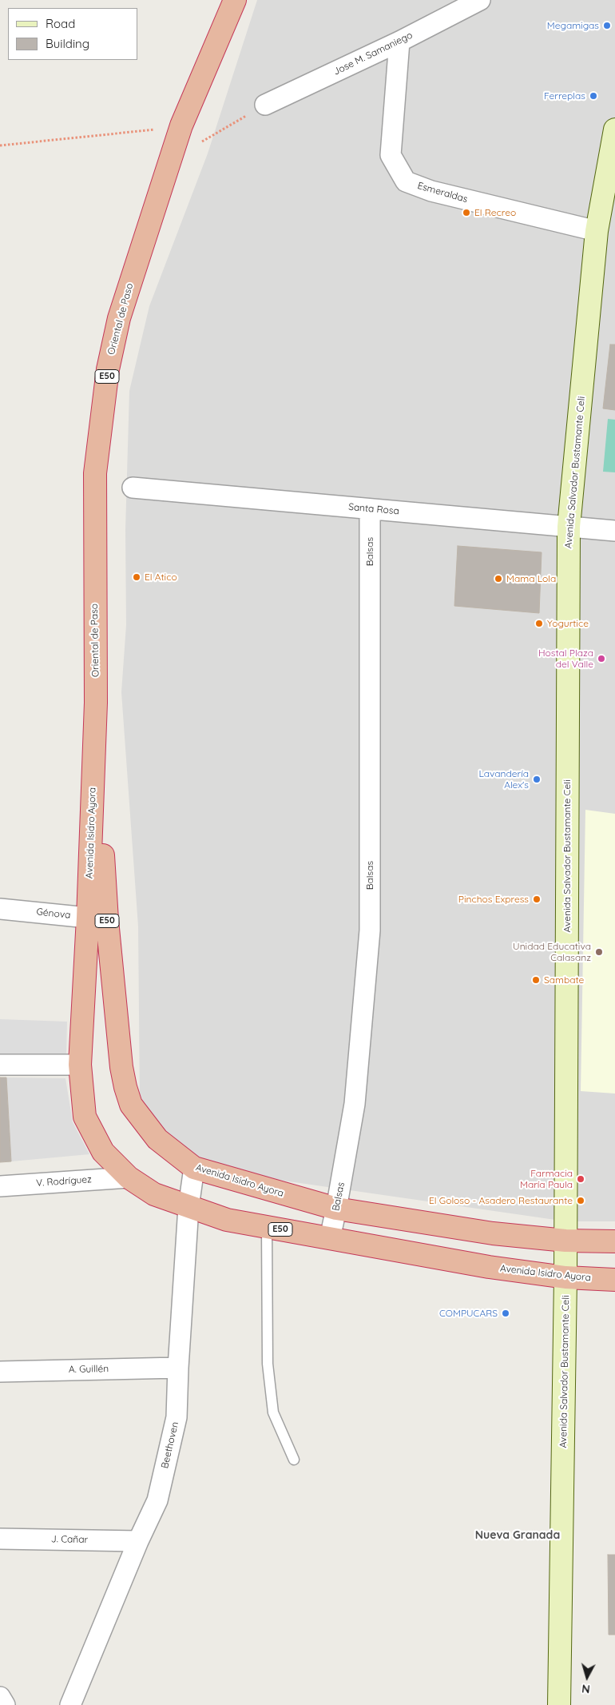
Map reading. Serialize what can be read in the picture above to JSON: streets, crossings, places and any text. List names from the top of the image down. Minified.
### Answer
{"streets":{"highway":["Oriental de Paso","E50","Avenida Isidro Ayora"],"main road":["Avenida Salvador Bustamante Celi"],"street":["Jose M. Samaniego","Esmeraldas","Santa Rosa","Balsas","Génova","V. Rodríguez","A. Guillén","Beethoven","J. Cañar"]},"crossings":[["Jose M. Samaniego","Esmeraldas"],["Esmeraldas","Avenida Salvador Bustamante Celi"],["Oriental de Paso","Avenida Isidro Ayora"],["Avenida Salvador Bustamante Celi","Santa Rosa"],["Avenida Salvador Bustamante Celi","Avenida Isidro Ayora"],["Santa Rosa","Balsas"],["Balsas","Avenida Isidro Ayora"],["Avenida Isidro Ayora","Génova"],["Avenida Isidro Ayora","V. Rodríguez"],["Avenida Isidro Ayora","Beethoven"],["A. Guillén","Beethoven"],["Beethoven","J. Cañar"]],"districts":["Nueva Granada"],"places":["Megamigas","Ferreplas","El Recreo","El Atico","Mama Lola","Yogurtice","Hostal Plaza del Valle","Lavandería Alex's","Pinchos Express","Unidad Educativa Calasanz","Sambate","Farmacia María Paula","El Goloso - Asadero Restaurante","COMPUCARS"],"legend":["Road","Building"],"north":"bottom"}
